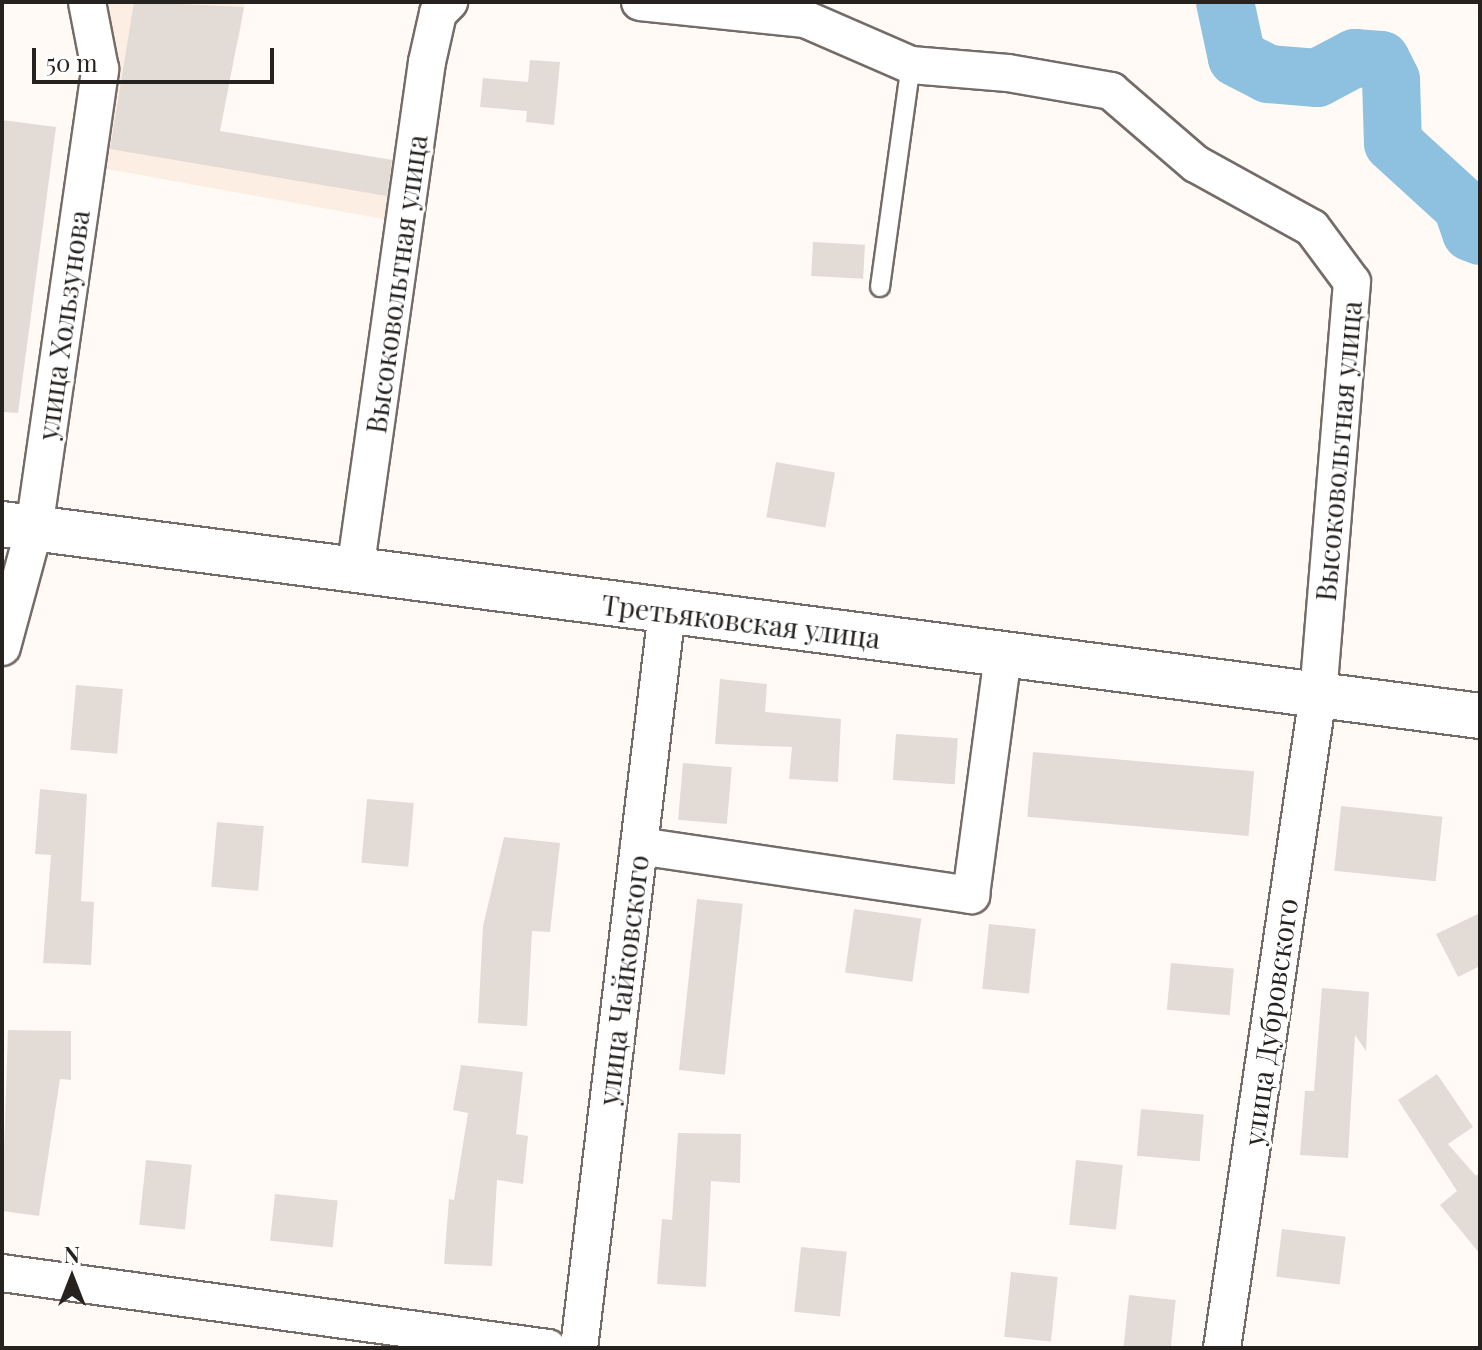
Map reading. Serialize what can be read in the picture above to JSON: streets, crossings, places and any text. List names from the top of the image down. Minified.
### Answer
{"streets":{"street":["Высоковольтная улица","улица Хользунова","Третьяковская улица","улица Чайковского","улица Дубровского"]},"crossings":[["Высоковольтная улица","Третьяковская улица"],["Высоковольтная улица","улица Дубровского"],["улица Хользунова","Третьяковская улица"],["Третьяковская улица","улица Чайковского"],["Третьяковская улица","улица Дубровского"]],"scale_bar":"50 m","north":"top"}
